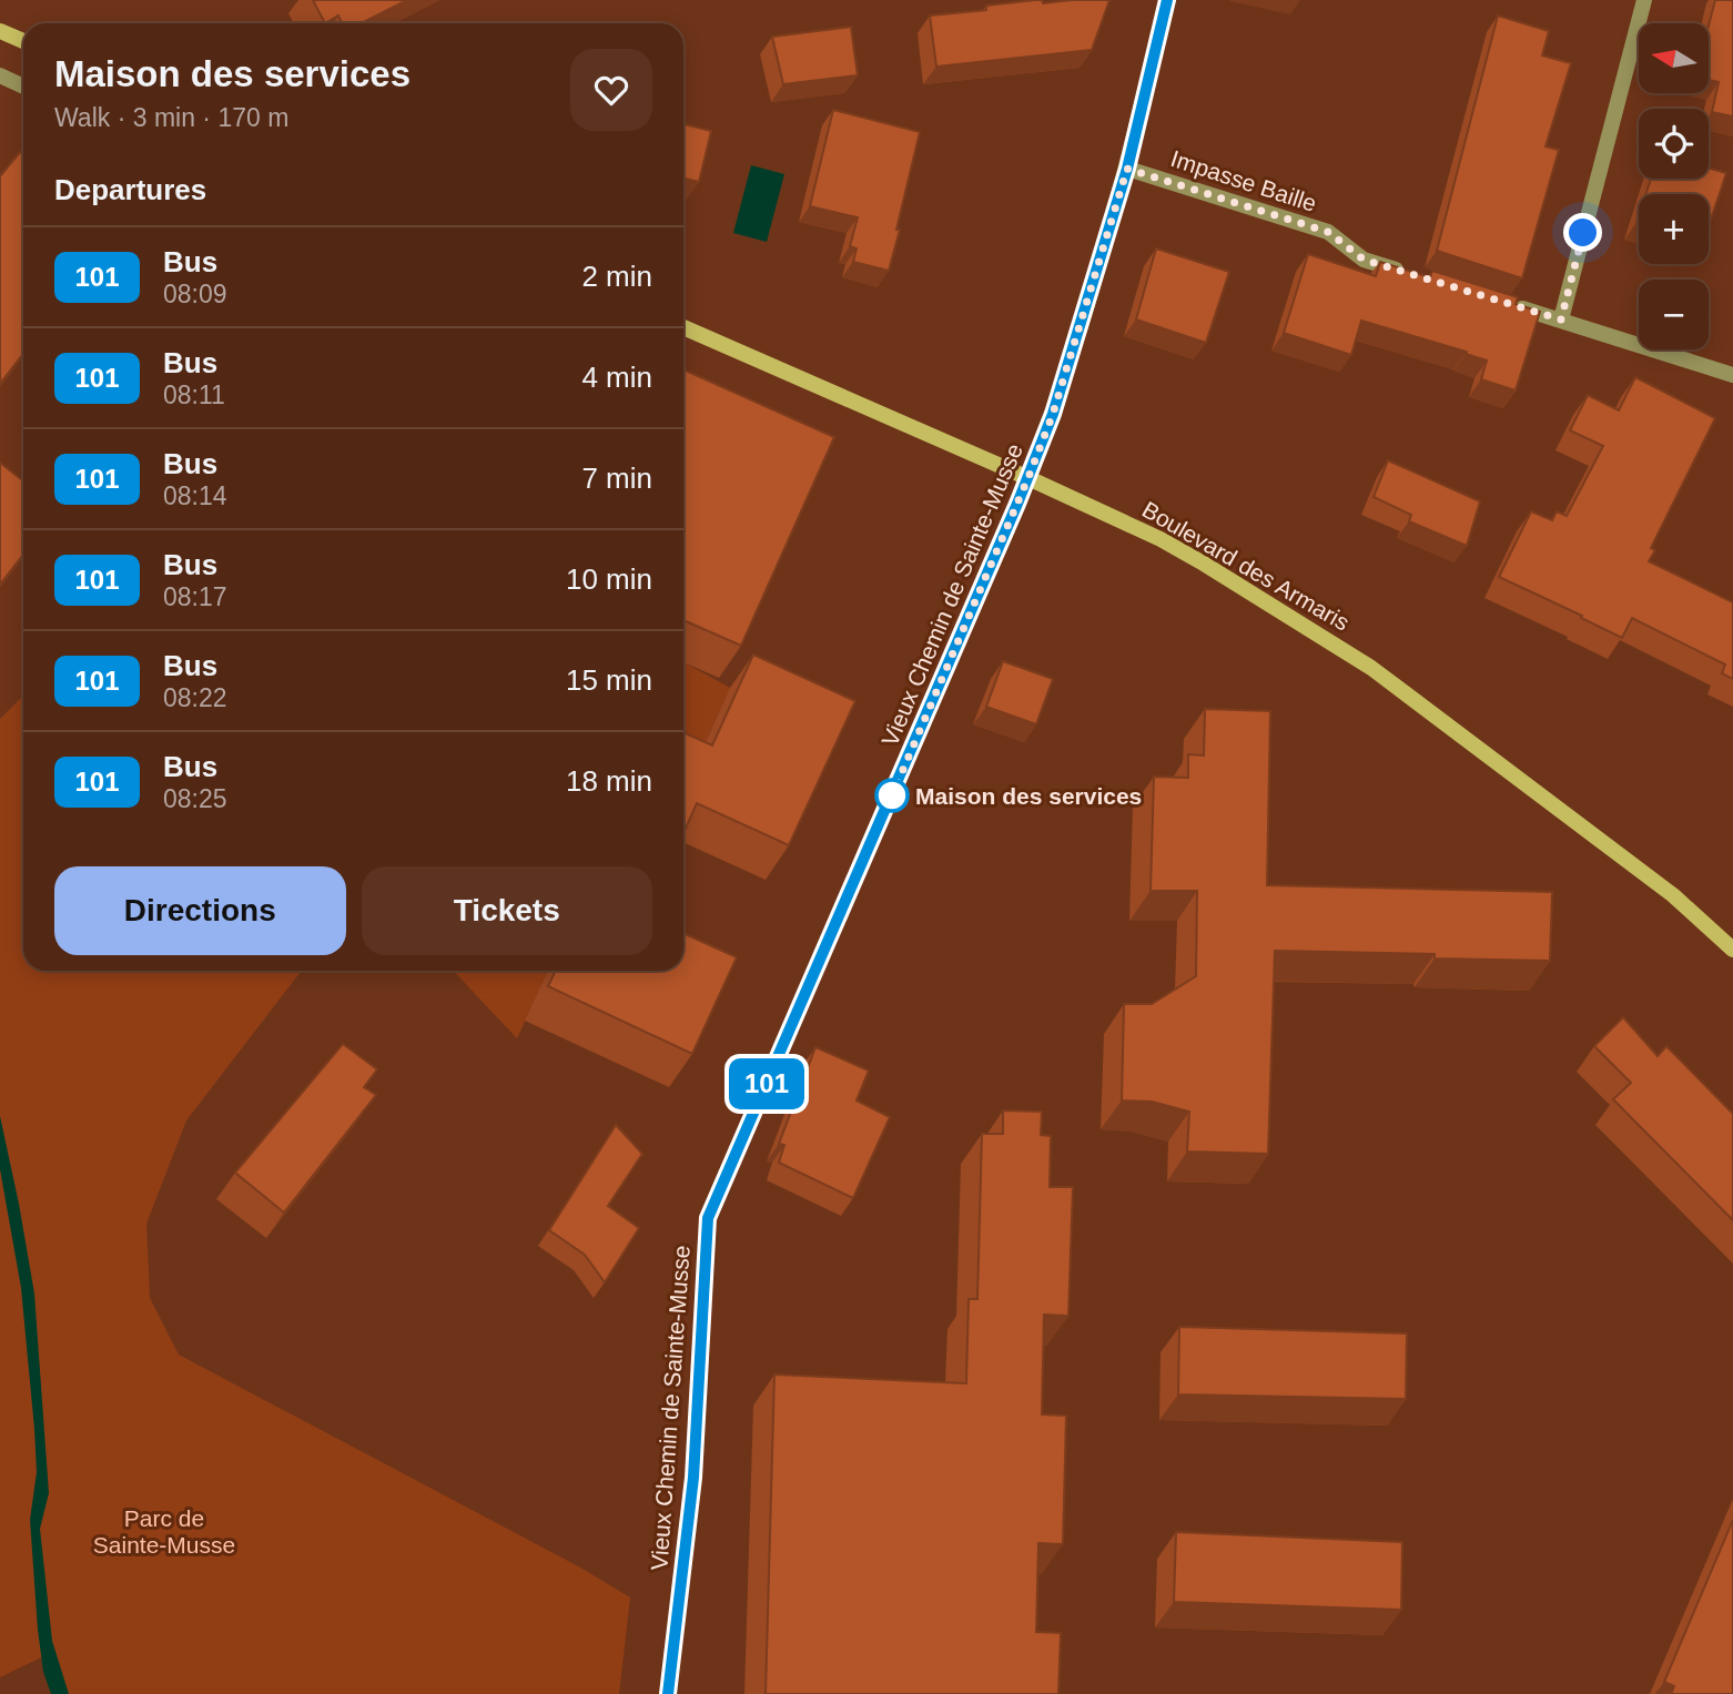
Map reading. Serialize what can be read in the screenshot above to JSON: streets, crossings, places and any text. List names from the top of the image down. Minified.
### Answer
{"streets":{"main road":["Boulevard des Armaris"],"street":["Impasse Baille","Vieux Chemin de Sainte-Musse"]},"crossings":[["Impasse Baille","Vieux Chemin de Sainte-Musse"],["Boulevard des Armaris","Vieux Chemin de Sainte-Musse"]],"parks":["Parc de Sainte-Musse"],"places":["Maison des services"],"lines":["bus line 101"],"north":"left","page":{"on_map":"101","map_buttons":["+","−"],"heading":[["Maison des services","Walk · 3 min · 170 m"],"Departures"],"list":[{"mark":"101","name":"Bus","note":"08:09","value":"2 min"},{"mark":"101","name":"Bus","note":"08:11","value":"4 min"},{"mark":"101","name":"Bus","note":"08:14","value":"7 min"},{"mark":"101","name":"Bus","note":"08:17","value":"10 min"},{"mark":"101","name":"Bus","note":"08:22","value":"15 min"},{"mark":"101","name":"Bus","note":"08:25","value":"18 min"}],"buttons":["Directions","Tickets"]}}
